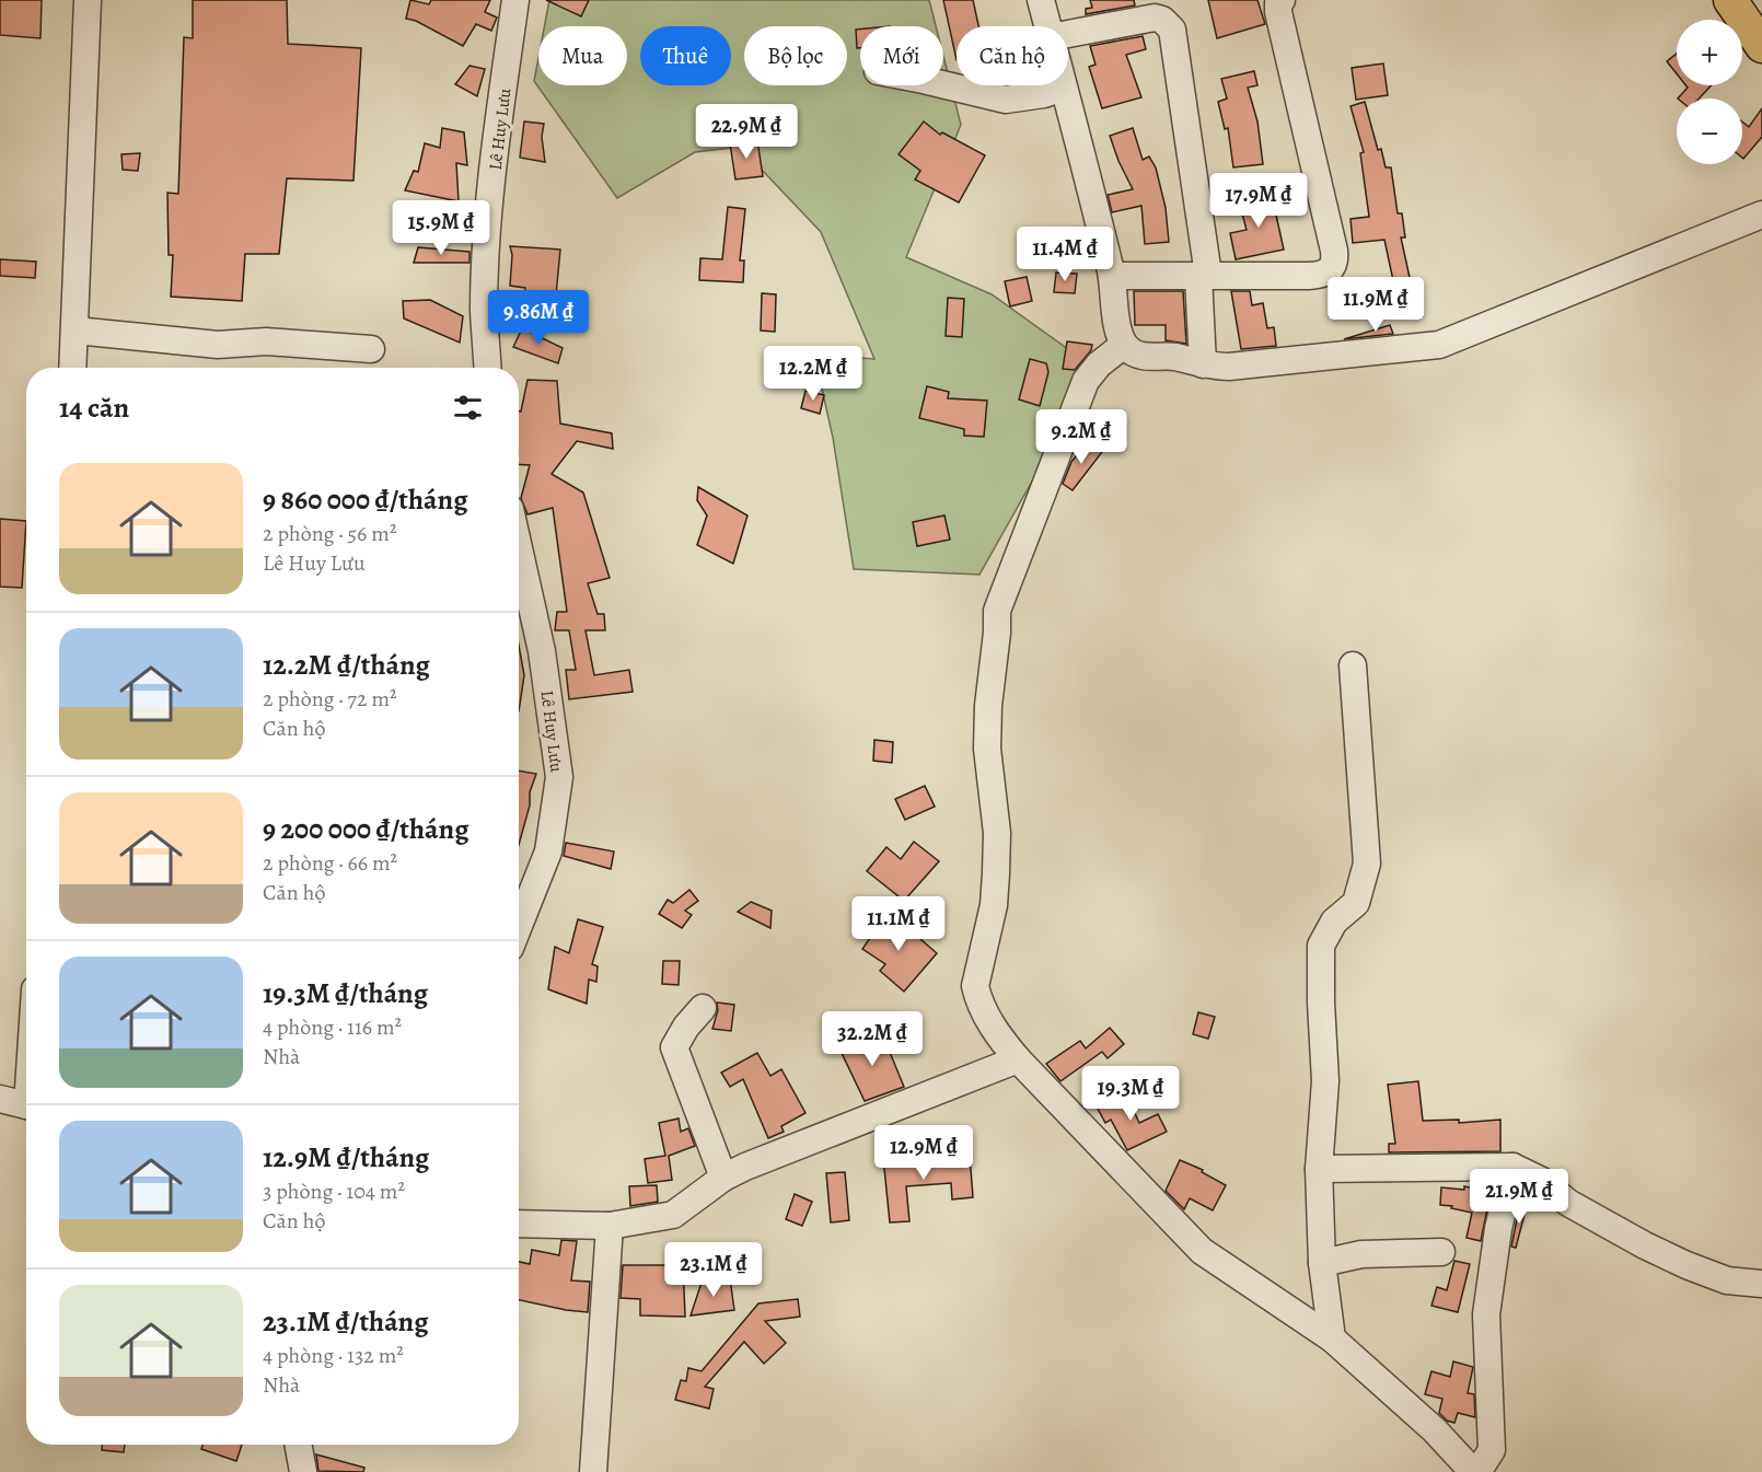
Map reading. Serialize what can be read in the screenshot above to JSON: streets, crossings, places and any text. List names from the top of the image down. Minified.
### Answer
{"streets":{"street":["Lê Huy Lưu"]},"page":{"map_buttons":["+","−"],"chip":["Mua","Thuê","Bộ lọc","Mới","Căn hộ"],"price":["22.9M ₫","17.9M ₫","15.9M ₫","11.4M ₫","11.9M ₫","9.86M ₫","12.2M ₫","9.2M ₫","11.1M ₫","32.2M ₫","19.3M ₫","12.9M ₫","21.9M ₫","23.1M ₫"],"heading":"14 căn","list":[{"name":"9 860 000 ₫/tháng","note":"2 phòng · 56 m² · Lê Huy Lưu"},{"name":"12.2M ₫/tháng","note":"2 phòng · 72 m² · Căn hộ"},{"name":"9 200 000 ₫/tháng","note":"2 phòng · 66 m² · Căn hộ"},{"name":"19.3M ₫/tháng","note":"4 phòng · 116 m² · Nhà"},{"name":"12.9M ₫/tháng","note":"3 phòng · 104 m² · Căn hộ"},{"name":"23.1M ₫/tháng","note":"4 phòng · 132 m² · Nhà"}]}}
